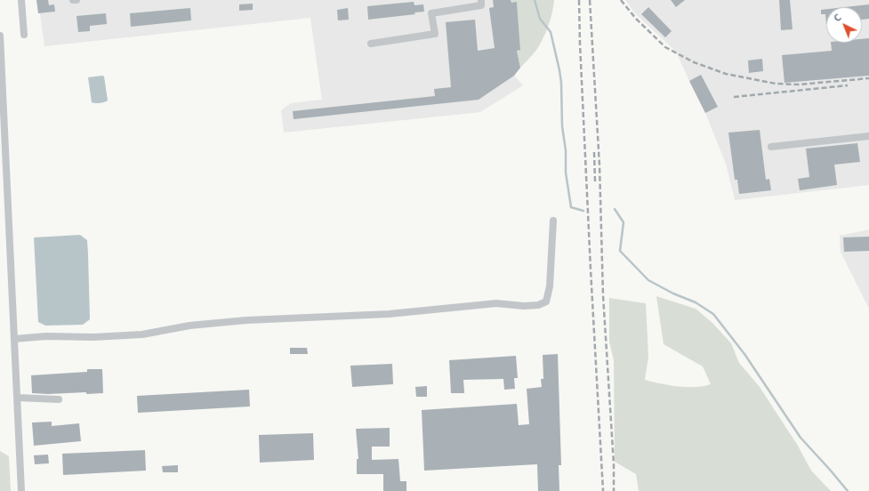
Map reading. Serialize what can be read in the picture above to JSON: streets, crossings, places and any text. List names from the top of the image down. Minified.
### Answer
{"north":"top left"}
